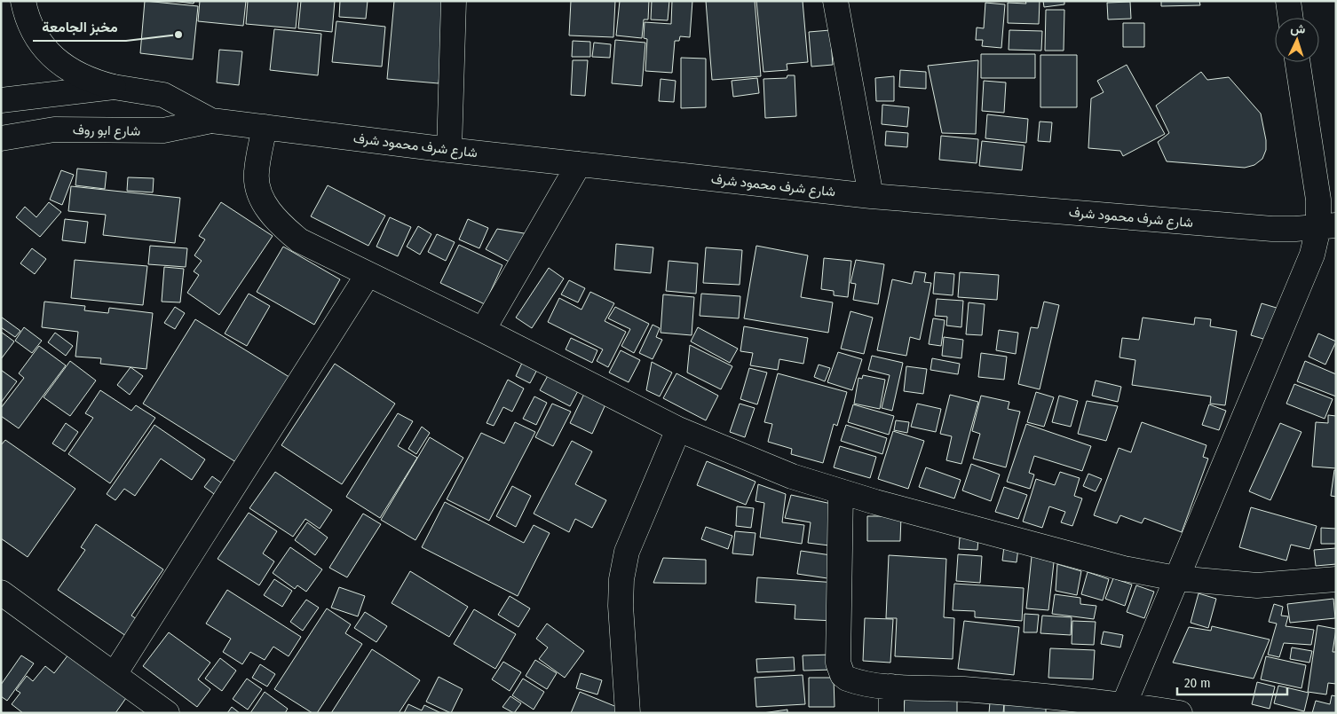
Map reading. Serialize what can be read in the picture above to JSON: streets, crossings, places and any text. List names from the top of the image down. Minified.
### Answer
{"streets":{"street":["شارع ابو روف","شارع شرف محمود شرف"]},"crossings":[["شارع ابو روف","شارع شرف محمود شرف"]],"places":["مخبز الجامعة"],"scale_bar":"20 m","north":"top"}
